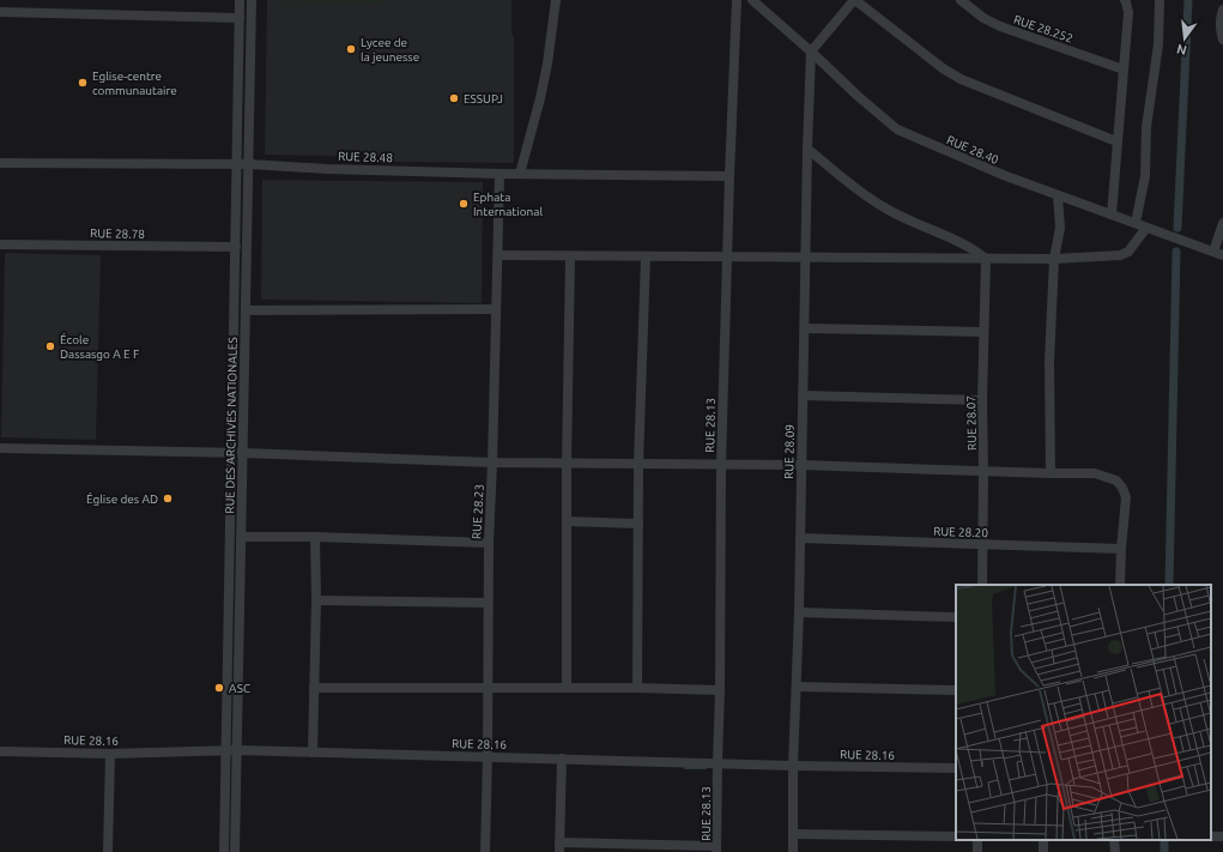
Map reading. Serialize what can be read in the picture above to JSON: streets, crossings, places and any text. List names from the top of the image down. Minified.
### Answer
{"streets":{"street":["RUE 28.252","RUE 28.40","RUE 28.48","RUE 28.78","RUE 28.07","RUE DES ARCHIVES NATIONALES","RUE 28.13","RUE 28.09","RUE 28.23","RUE 28.20","RUE 28.16"]},"crossings":[["RUE 28.40","RUE 28.09"],["RUE 28.48","RUE DES ARCHIVES NATIONALES"],["RUE 28.48","RUE 28.13"],["RUE 28.48","RUE 28.23"],["RUE 28.78","RUE DES ARCHIVES NATIONALES"],["RUE 28.07","RUE 28.20"],["RUE DES ARCHIVES NATIONALES","RUE 28.16"],["RUE 28.13","RUE 28.16"],["RUE 28.09","RUE 28.20"],["RUE 28.09","RUE 28.16"],["RUE 28.23","RUE 28.16"]],"places":["Lycee de la jeunesse","Eglise-centre communautaire","ESSUPJ","Ephata International","École Dassasgo A E F","Église des AD","ASC"],"north":"bottom"}
